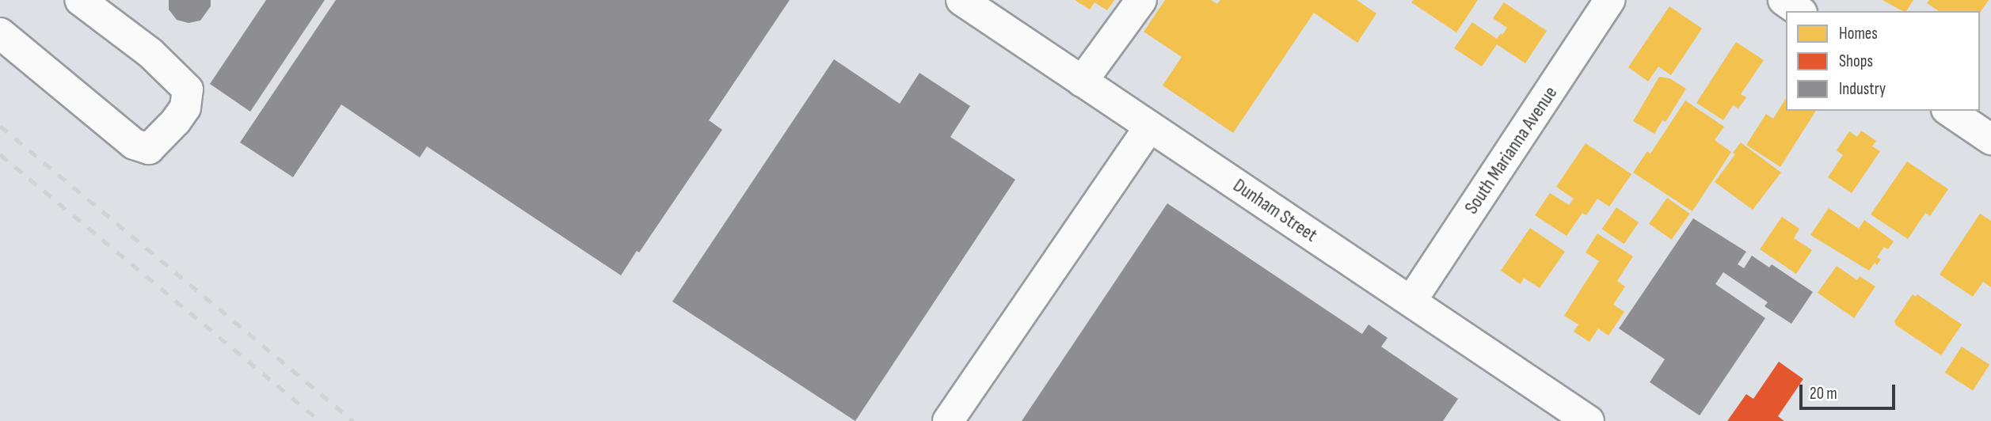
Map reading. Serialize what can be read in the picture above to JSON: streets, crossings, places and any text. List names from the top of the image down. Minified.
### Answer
{"streets":{"street":["South Marianna Avenue","Dunham Street"]},"crossings":[["South Marianna Avenue","Dunham Street"]],"legend":["Homes","Shops","Industry"],"scale_bar":"20 m"}
